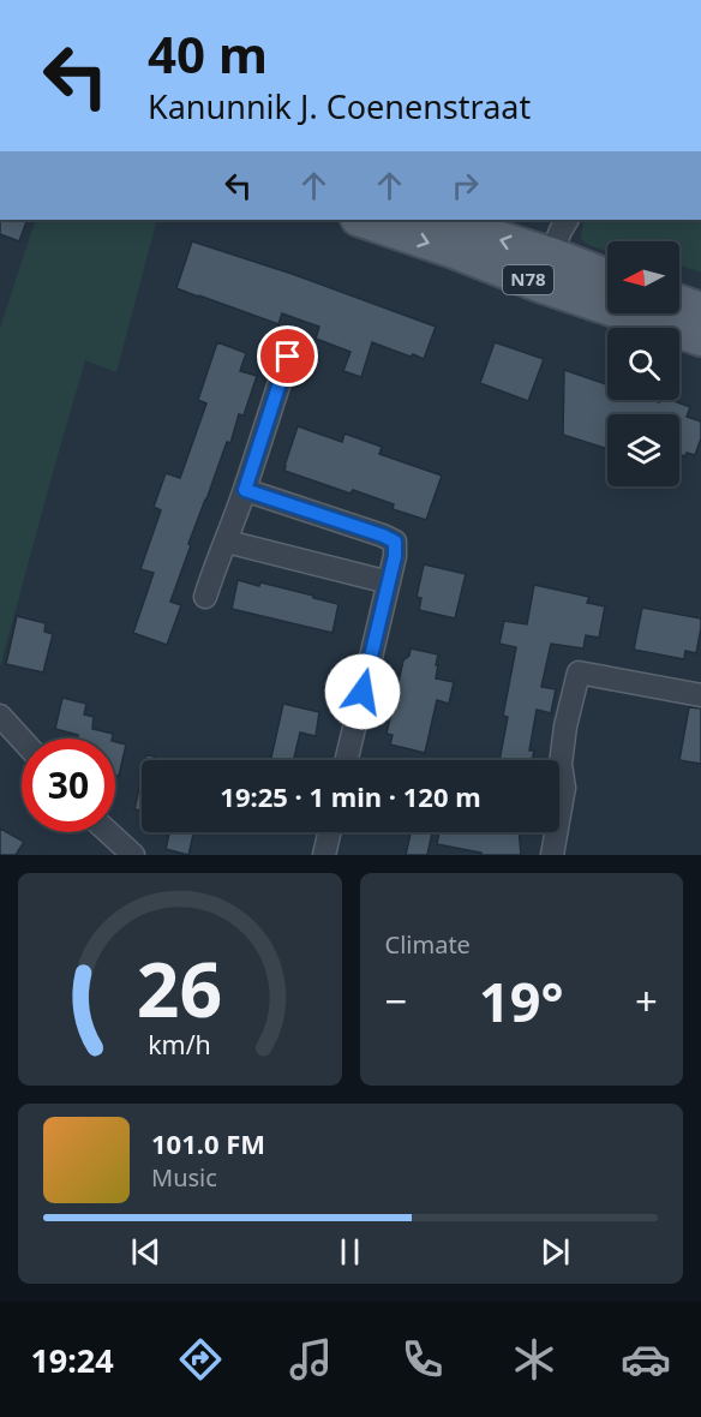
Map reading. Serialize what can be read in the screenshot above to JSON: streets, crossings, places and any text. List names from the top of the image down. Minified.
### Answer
{"streets":{"main road":["N78"]},"north":"left","page":{"turn":["40 m","Kanunnik J. Coenenstraat"],"limit":"30","trip":"19:25 · 1 min · 120 m","tile":"Climate","heat":["−","19°","+"],"song":["101.0 FM","Music"],"tabs":"19:24","gauge":["26","km/h"]}}
